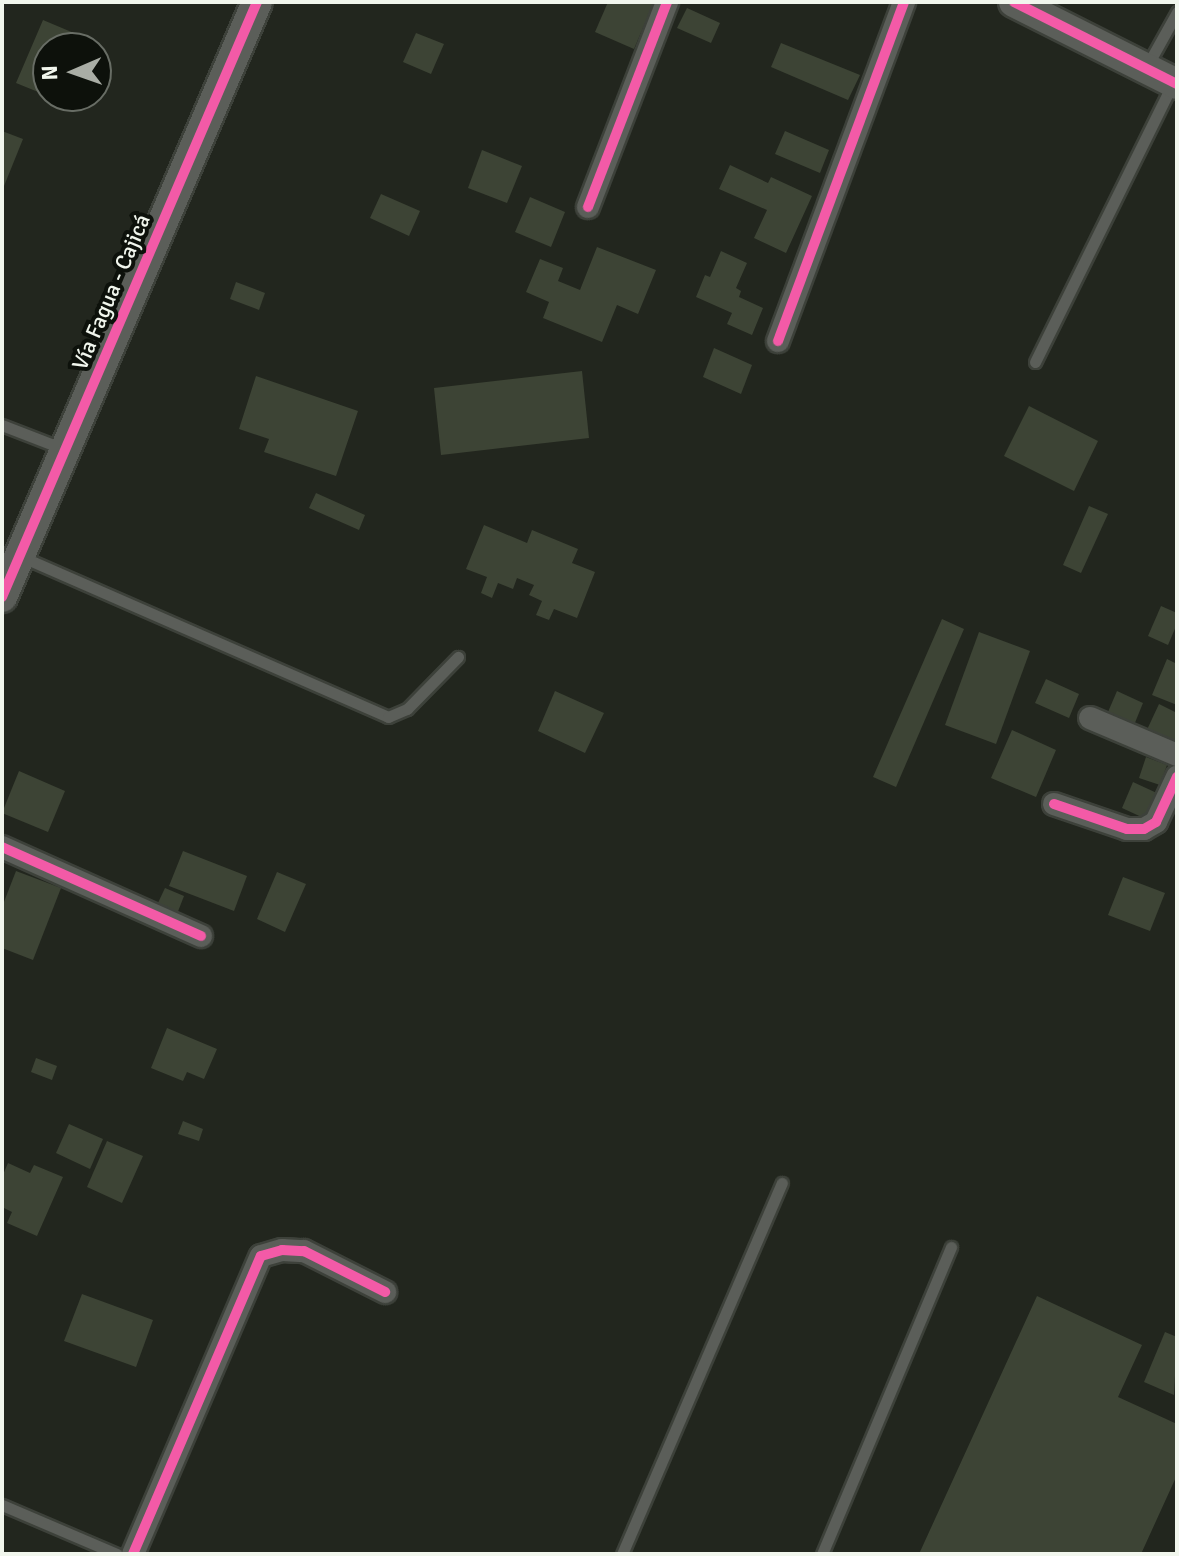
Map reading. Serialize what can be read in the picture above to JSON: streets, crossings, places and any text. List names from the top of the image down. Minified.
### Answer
{"streets":{"street":["Vía Fagua - Cajicá"]},"north":"left"}
